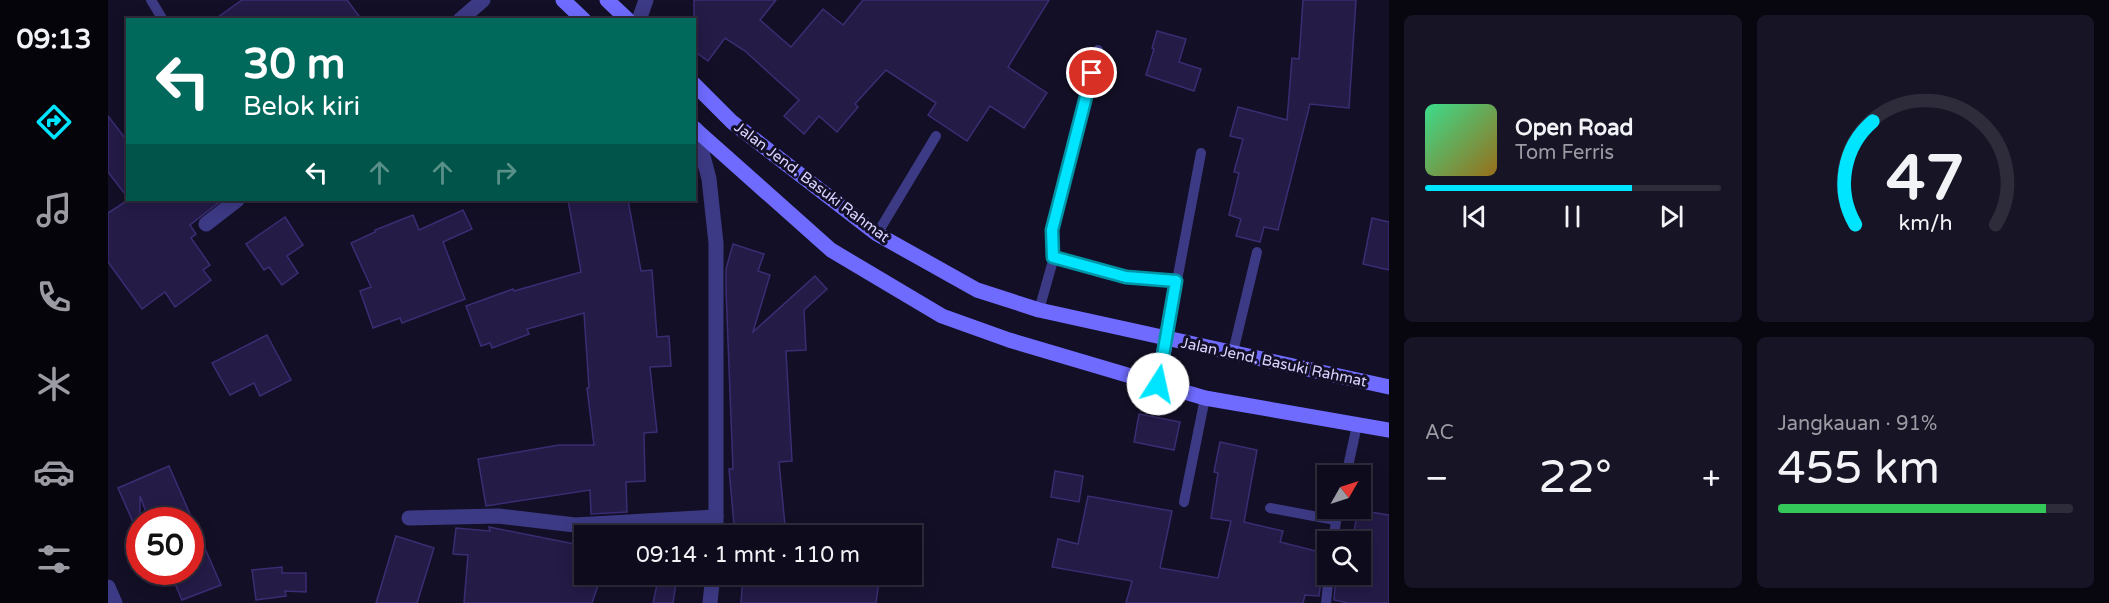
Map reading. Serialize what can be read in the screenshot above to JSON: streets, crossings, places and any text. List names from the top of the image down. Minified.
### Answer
{"streets":{"main road":["Jalan Jend. Basuki Rahmat"]},"north":"top right","page":{"tabs":"09:13","turn":["30 m","Belok kiri"],"song":["Open Road","Tom Ferris"],"tile":["AC",["Jangkauan · 91%","455 km"]],"heat":["−","22°","+"],"limit":"50","trip":"09:14 · 1 mnt · 110 m","gauge":["47","km/h"]}}
